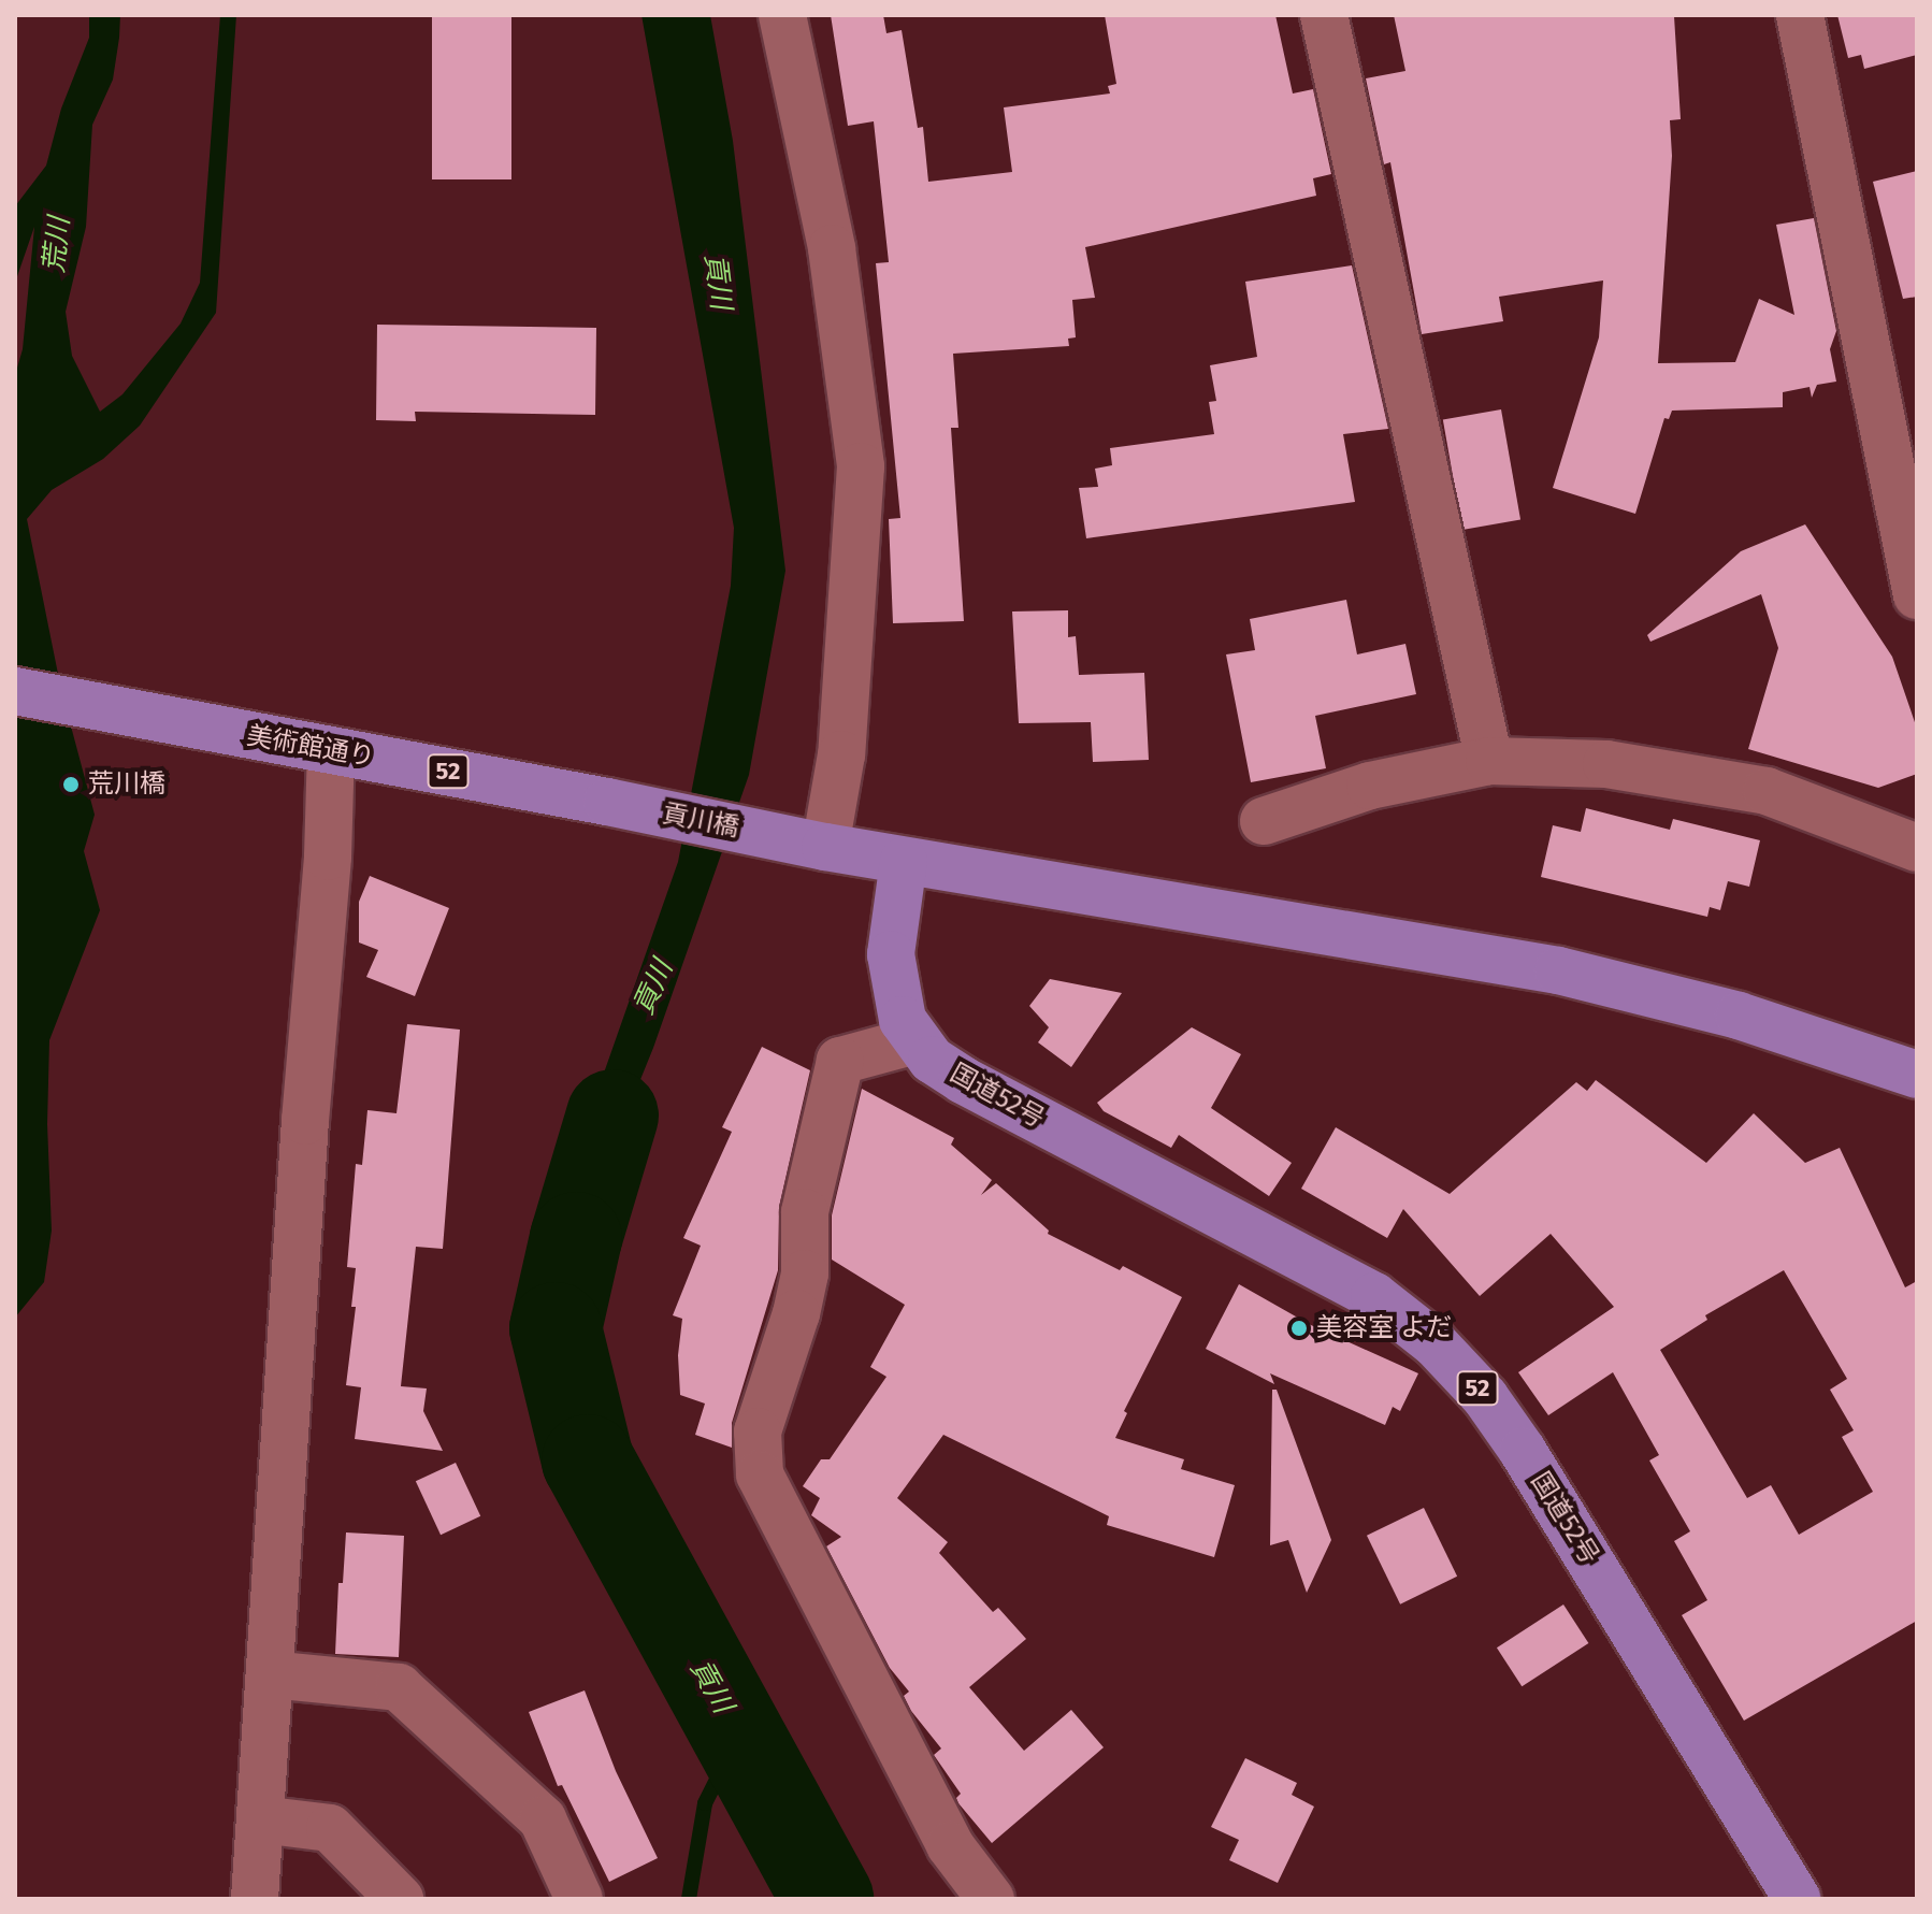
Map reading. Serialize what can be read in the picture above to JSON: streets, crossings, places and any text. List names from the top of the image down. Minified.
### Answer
{"streets":{"highway":["美術館通り","52","貢川橋","国道52号"]},"crossings":[["美術館通り","貢川橋"],["52","貢川橋"],["52","国道52号"]],"water":["荒川","貢川"],"places":["荒川橋","美容室 よだ"]}
